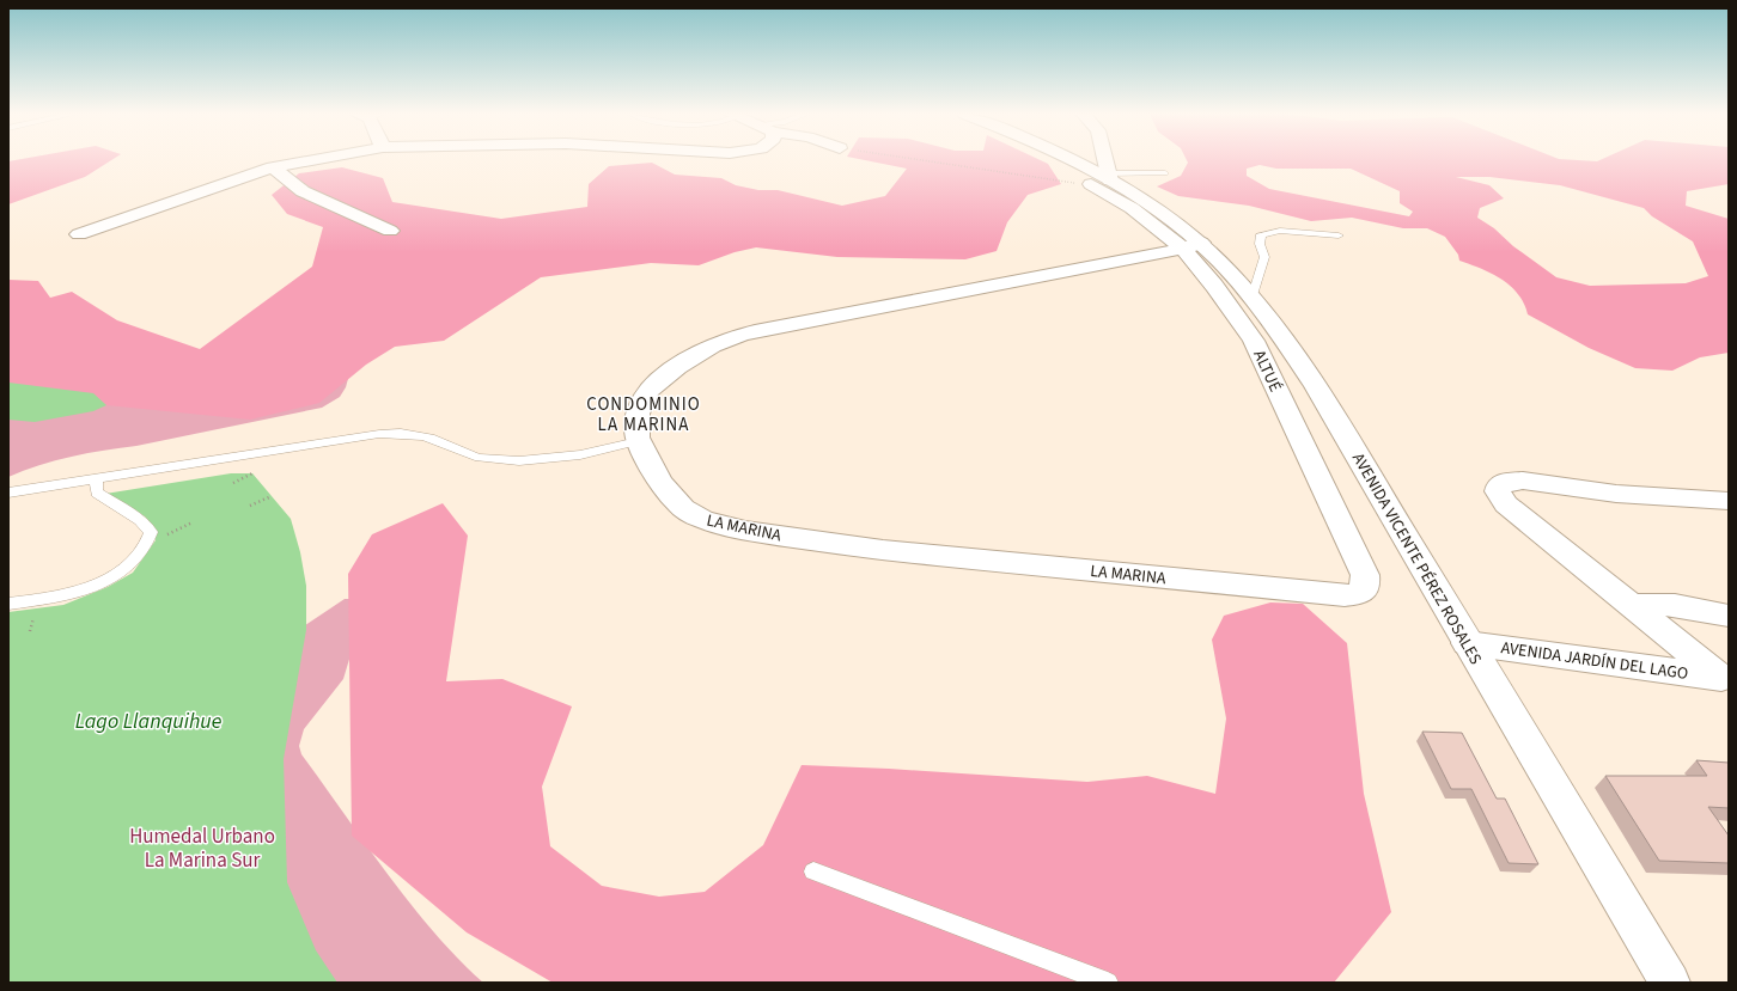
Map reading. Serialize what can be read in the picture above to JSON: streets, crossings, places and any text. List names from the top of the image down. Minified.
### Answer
{"streets":{"street":["ALTUÉ","LA MARINA","AVENIDA VICENTE PÉREZ ROSALES","AVENIDA JARDÍN DEL LAGO"]},"crossings":[["ALTUÉ","LA MARINA"],["ALTUÉ","AVENIDA VICENTE PÉREZ ROSALES"],["LA MARINA","AVENIDA VICENTE PÉREZ ROSALES"],["AVENIDA VICENTE PÉREZ ROSALES","AVENIDA JARDÍN DEL LAGO"]],"districts":["CONDOMINIO LA MARINA"],"water":["Lago Llanquihue"],"parks":["Humedal Urbano La Marina Sur"]}
